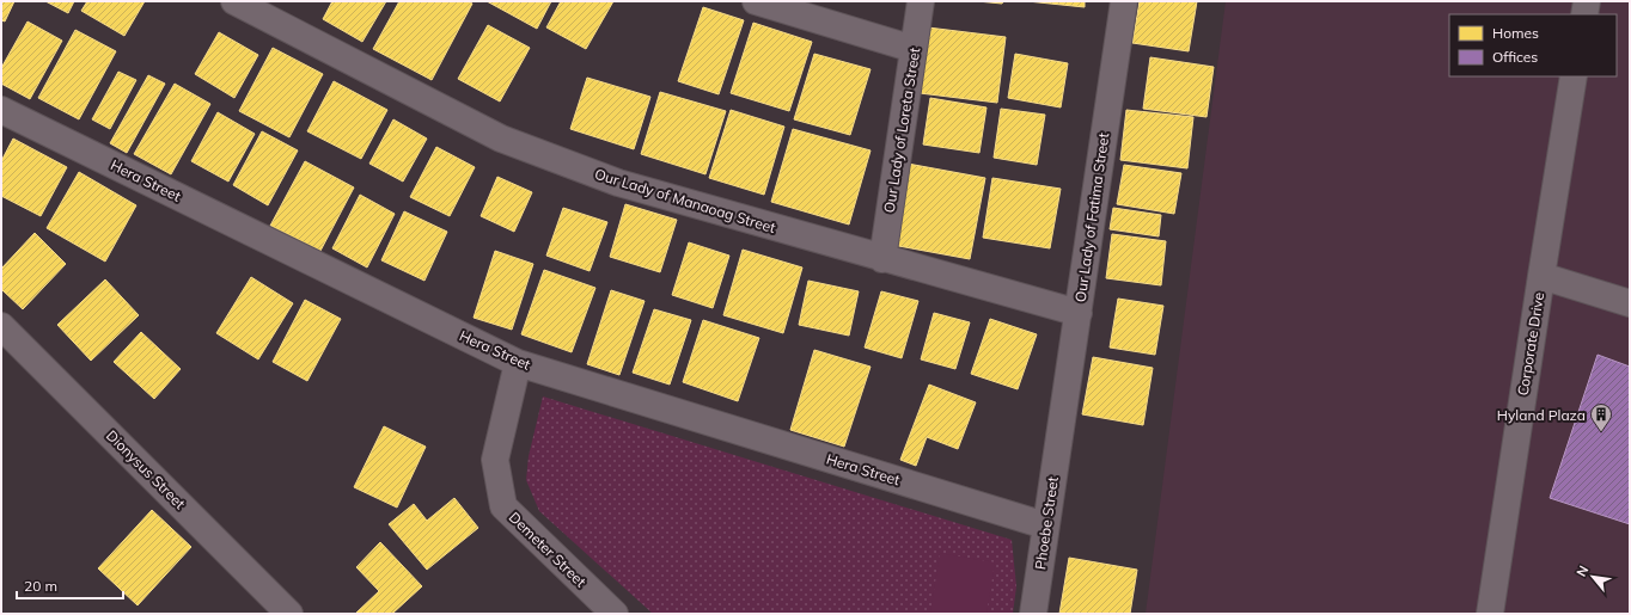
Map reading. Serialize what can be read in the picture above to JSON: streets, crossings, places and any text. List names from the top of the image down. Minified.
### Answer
{"streets":{"street":["Our Lady of Loreta Street","Hera Street","Our Lady of Manaoag Street","Our Lady of Fatima Street","Corporate Drive","Dionysus Street","Phoebe Street","Demeter Street"]},"crossings":[["Our Lady of Loreta Street","Our Lady of Manaoag Street"],["Hera Street","Phoebe Street"],["Hera Street","Demeter Street"],["Our Lady of Manaoag Street","Our Lady of Fatima Street"],["Our Lady of Fatima Street","Phoebe Street"]],"places":{"building":["Hyland Plaza"]},"legend":["Homes","Offices"],"scale_bar":"20 m","north":"top left"}
